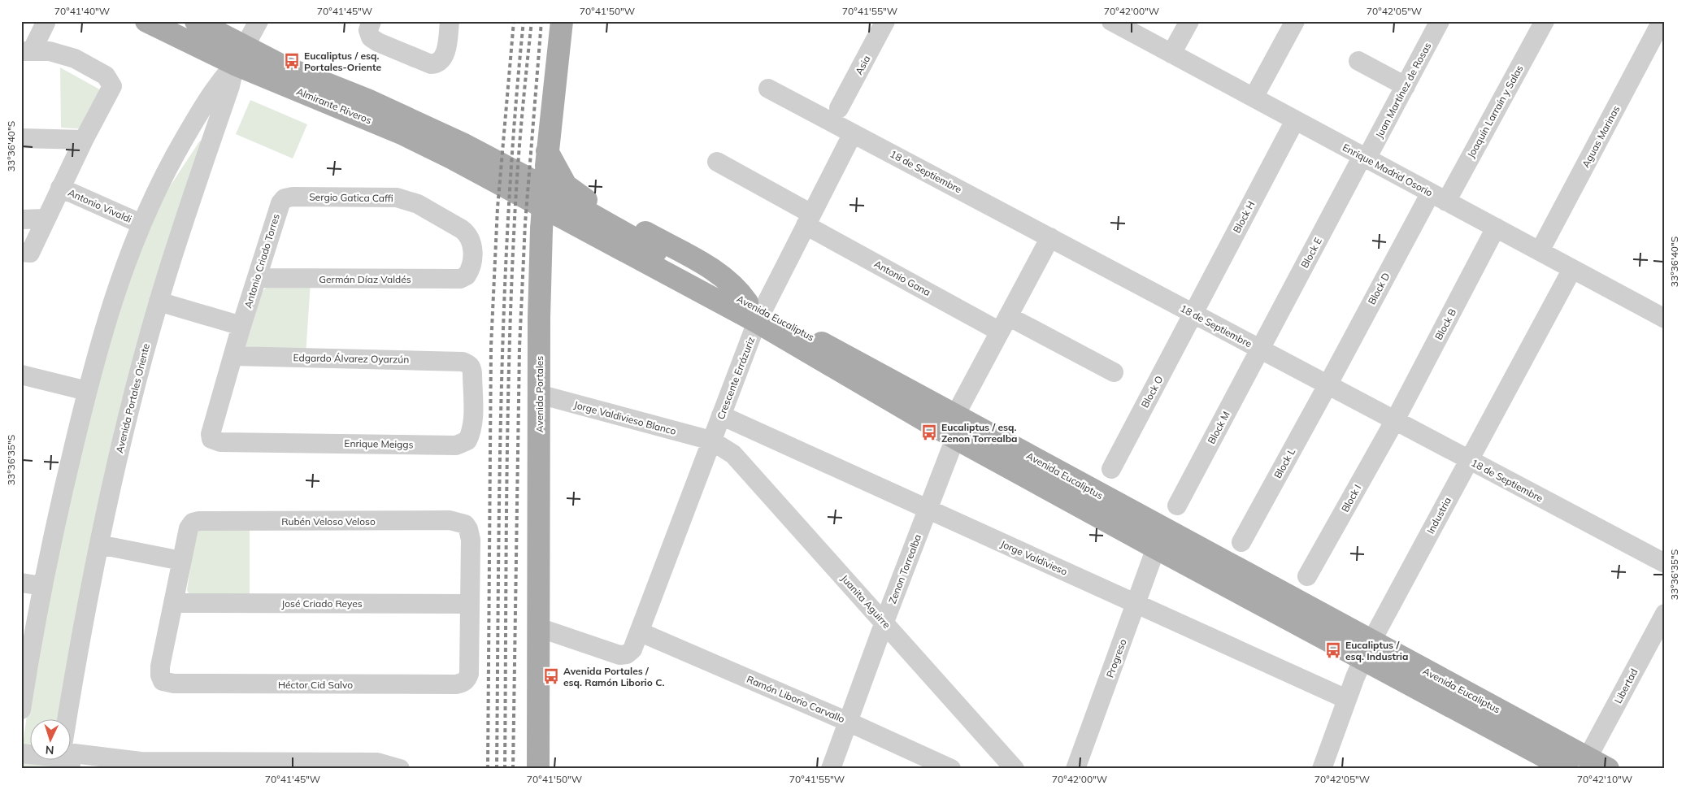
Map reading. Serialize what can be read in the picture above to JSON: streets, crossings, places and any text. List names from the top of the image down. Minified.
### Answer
{"streets":{"main road":["Almirante Riveros","Avenida Eucaliptus","Avenida Portales"],"street":["Asia","Juan Martínez de Rosas","Joaquín Larraín y Salas","Aguas Marinas","Enrique Madrid Osorio","18 de Septiembre","Sergio Gatica Caffi","Antonio Vivaldi","Block H","Block E","Antonio Criado Torres","Antonio Gana","Germán Díaz Valdés","Block D","Block B","Edgardo Álvarez Oyarzún","Crescente Errázuriz","Block O","Avenida Portales Oriente","Jorge Valdivieso Blanco","Block M","Enrique Meiggs","Block L","Block I","Industria","Rubén Veloso Veloso","Jorge Valdivieso","Zenon Torrealba","Juanita Aguirre","José Criado Reyes","Progreso","Héctor Cid Salvo","Libertad","Ramón Liborio Carvallo"]},"crossings":[["Juan Martínez de Rosas","Enrique Madrid Osorio"],["Juan Martínez de Rosas","Block E"],["Almirante Riveros","Avenida Eucaliptus"],["Almirante Riveros","Avenida Portales"],["Almirante Riveros","Avenida Portales Oriente"],["Joaquín Larraín y Salas","Enrique Madrid Osorio"],["Joaquín Larraín y Salas","Block D"],["Aguas Marinas","Enrique Madrid Osorio"],["Enrique Madrid Osorio","Block H"],["Enrique Madrid Osorio","Block E"],["Enrique Madrid Osorio","Block D"],["Enrique Madrid Osorio","Block B"],["Enrique Madrid Osorio","Industria"],["18 de Septiembre","Block H"],["18 de Septiembre","Block E"],["18 de Septiembre","Block D"],["18 de Septiembre","Block B"],["18 de Septiembre","Crescente Errázuriz"],["18 de Septiembre","Block O"],["18 de Septiembre","Block M"],["18 de Septiembre","Block L"],["18 de Septiembre","Block I"],["18 de Septiembre","Industria"],["Sergio Gatica Caffi","Antonio Criado Torres"],["Sergio Gatica Caffi","Germán Díaz Valdés"],["Antonio Vivaldi","Avenida Portales Oriente"],["Block H","Block O"],["Block E","Block M"],["Antonio Criado Torres","Germán Díaz Valdés"],["Antonio Criado Torres","Edgardo Álvarez Oyarzún"],["Antonio Criado Torres","Enrique Meiggs"],["Antonio Gana","Crescente Errázuriz"],["Block D","Block L"],["Avenida Eucaliptus","Crescente Errázuriz"],["Avenida Eucaliptus","Avenida Portales"],["Avenida Eucaliptus","Industria"],["Avenida Eucaliptus","Zenon Torrealba"],["Avenida Eucaliptus","Progreso"],["Avenida Eucaliptus","Libertad"],["Block B","Block I"],["Edgardo Álvarez Oyarzún","Enrique Meiggs"],["Crescente Errázuriz","Avenida Portales"],["Crescente Errázuriz","Jorge Valdivieso Blanco"],["Crescente Errázuriz","Jorge Valdivieso"],["Crescente Errázuriz","Juanita Aguirre"],["Crescente Errázuriz","Ramón Liborio Carvallo"],["Avenida Portales","Jorge Valdivieso Blanco"],["Jorge Valdivieso Blanco","Juanita Aguirre"],["Industria","Jorge Valdivieso"],["Rubén Veloso Veloso","José Criado Reyes"],["Rubén Veloso Veloso","Héctor Cid Salvo"],["Jorge Valdivieso","Zenon Torrealba"],["Jorge Valdivieso","Progreso"],["Zenon Torrealba","Juanita Aguirre"],["Zenon Torrealba","Ramón Liborio Carvallo"],["José Criado Reyes","Héctor Cid Salvo"]],"places":{"bus stop":["Eucaliptus / esq. Portales-Oriente","Eucaliptus / esq. Zenon Torrealba","Eucaliptus / esq. Industria","Avenida Portales / esq. Ramón Liborio C."]},"north":"bottom","coordinates":["70°41'40\"W","70°41'45\"W","70°41'50\"W","70°41'55\"W","70°42'00\"W","70°42'05\"W","33°36'40\"S","33°36'35\"S","70°42'10\"W"]}
